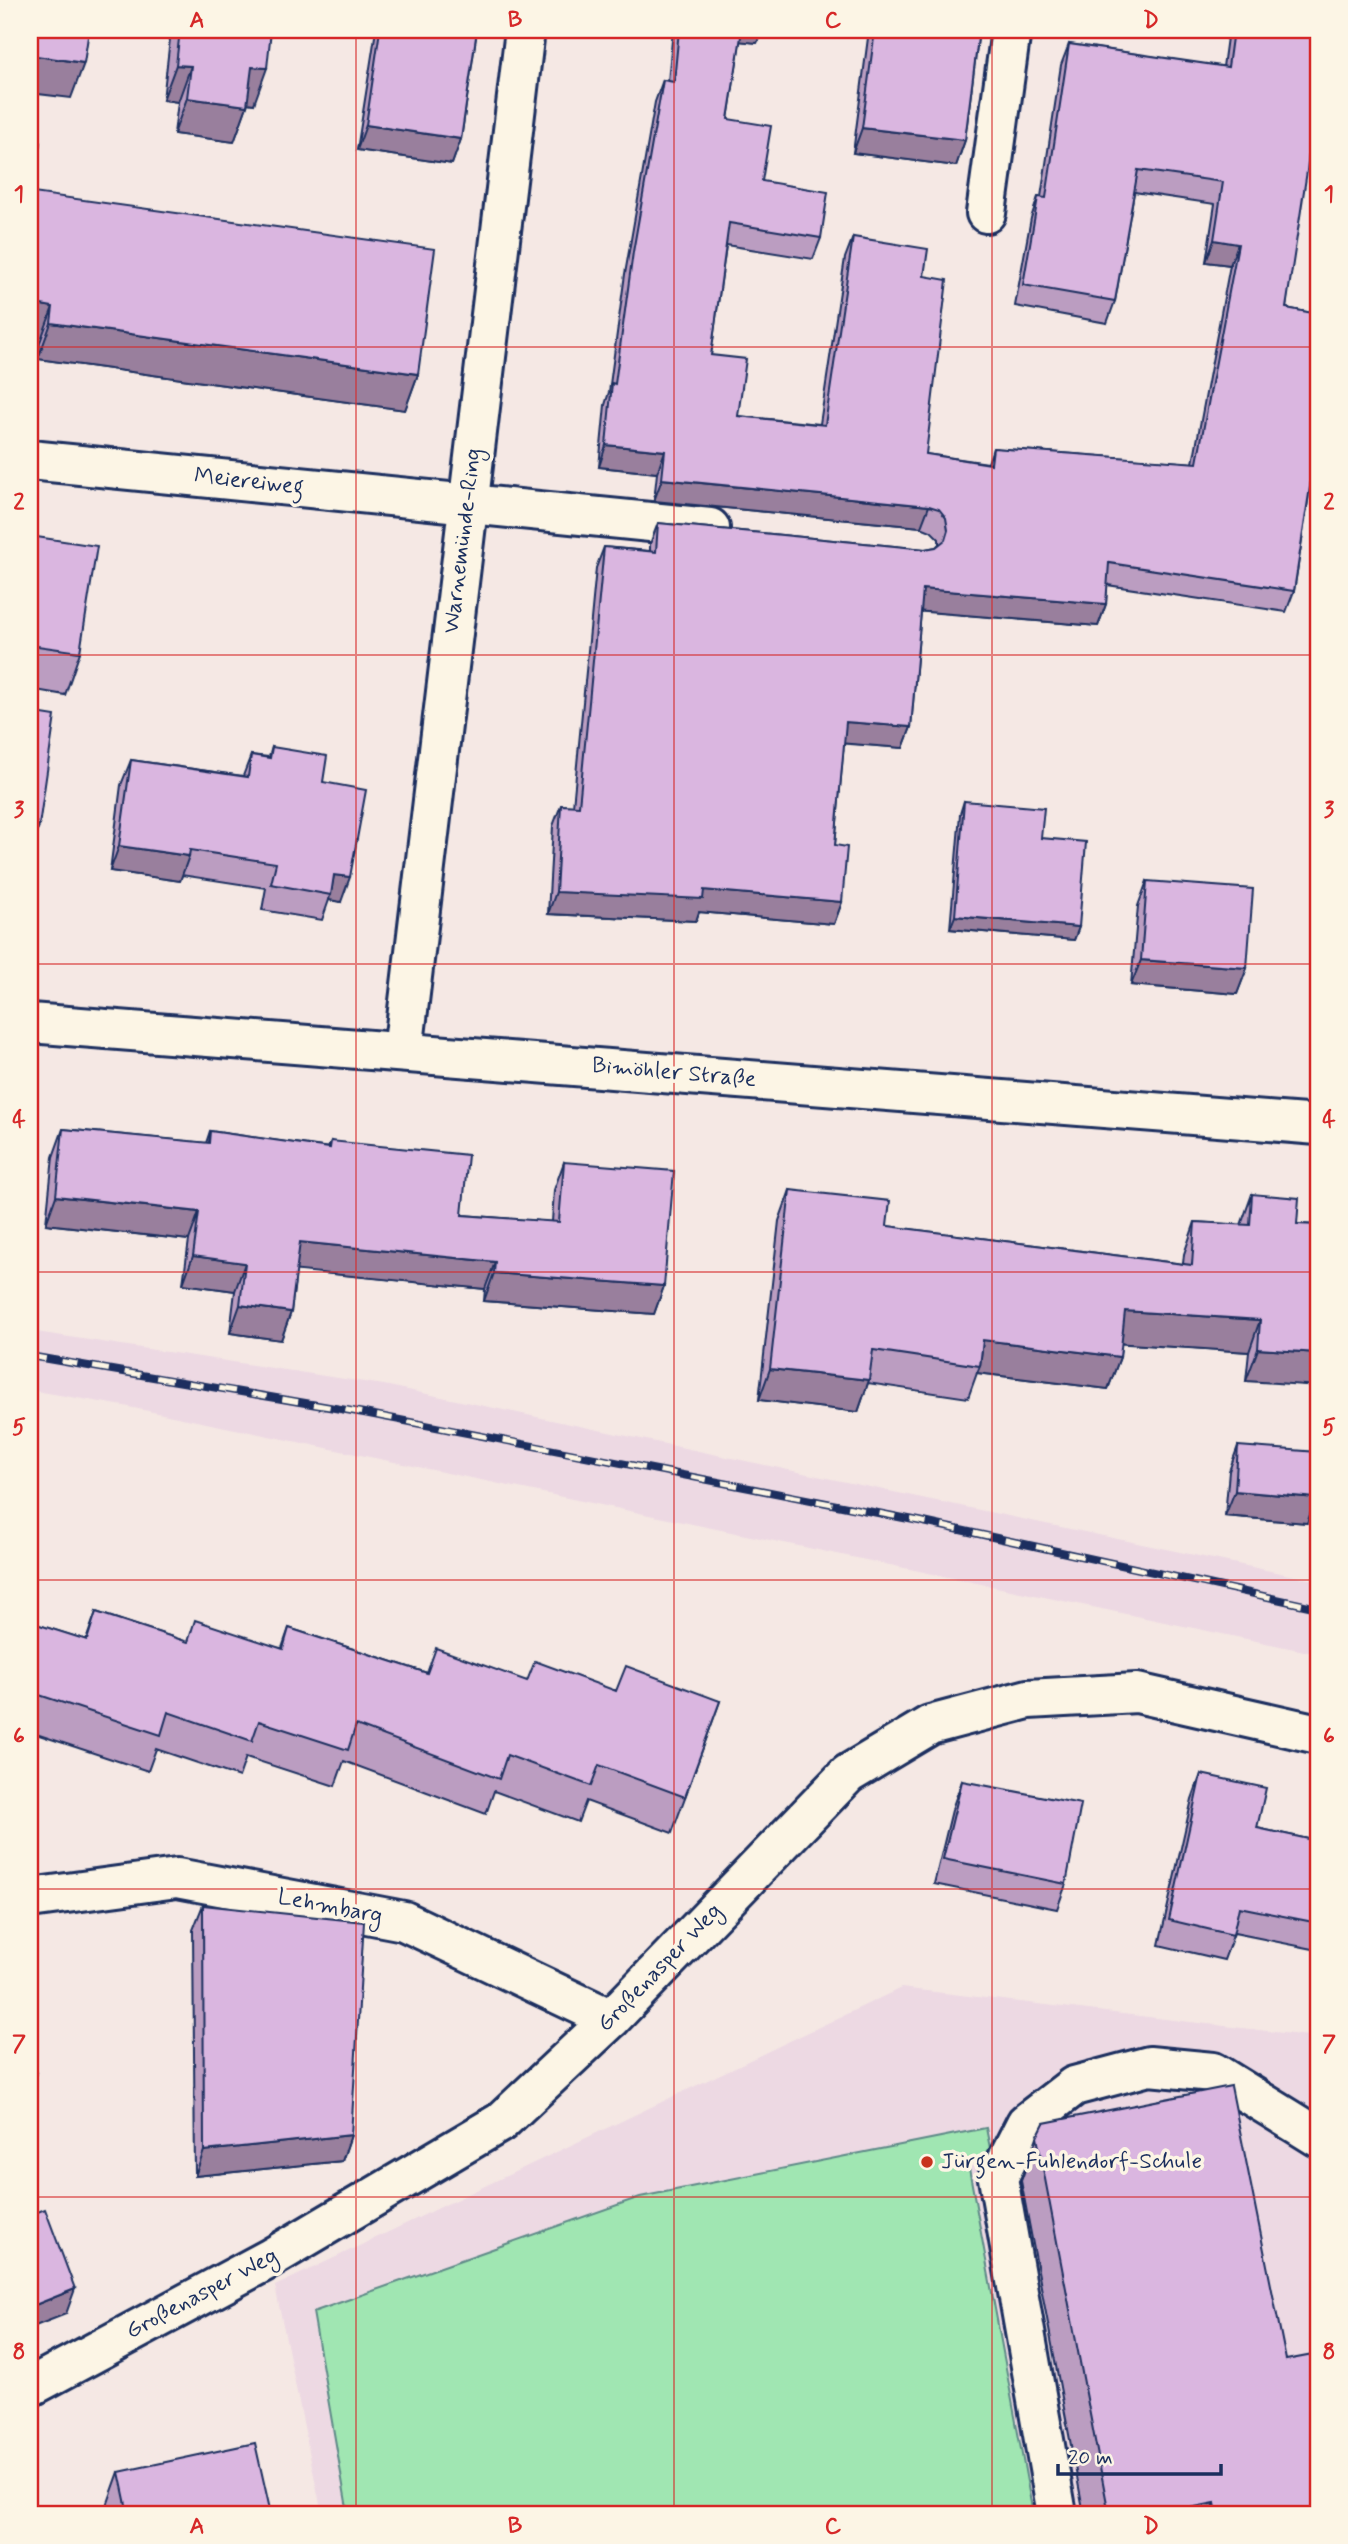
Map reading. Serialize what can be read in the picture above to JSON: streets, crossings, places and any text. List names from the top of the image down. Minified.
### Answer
{"streets":{"street":["Meiereiweg","Warnemünde-Ring","Bimöhler Straße","Lehmbarg","Großenasper Weg"]},"crossings":[["Meiereiweg","Warnemünde-Ring"],["Warnemünde-Ring","Bimöhler Straße"],["Lehmbarg","Großenasper Weg"]],"places":["Jürgen-Fuhlendorf-Schule"],"scale_bar":"20 m","grid":{"columns":["A","B","C","D"],"rows":["1","2","3","4","5","6","7","8"]}}
